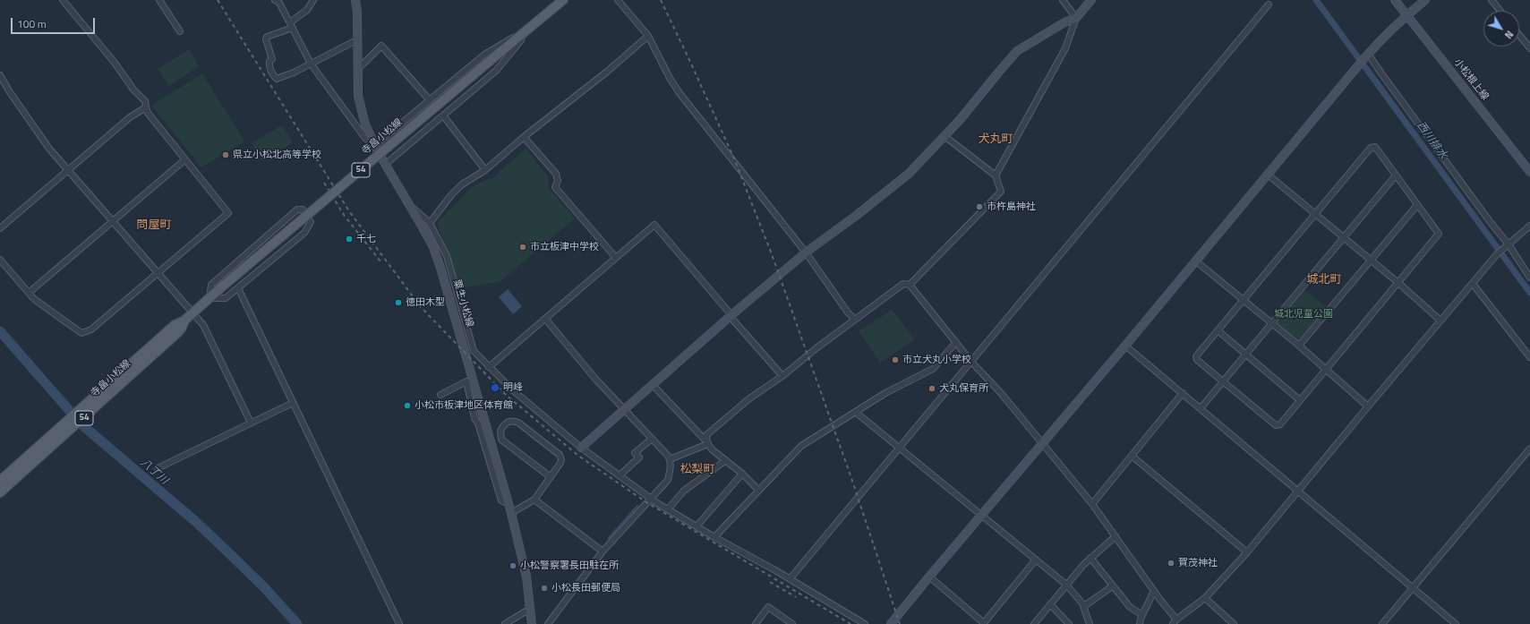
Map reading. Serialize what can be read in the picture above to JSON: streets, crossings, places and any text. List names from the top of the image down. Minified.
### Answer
{"streets":{"main road":["寺畠小松線","54"],"street":["小松根上線","粟生小松線"]},"districts":["犬丸町","問屋町","城北町","松梨町"],"water":["西川排水","八丁川"],"parks":["城北児童公園"],"places":["県立小松北高等学校","市杵島神社","千七","市立板津中学校","徳田木型","市立犬丸小学校","明峰","犬丸保育所","小松市板津地区体育館","賀茂神社","小松警察署長田駐在所","小松長田郵便局"],"scale_bar":"100 m","north":"bottom right"}
